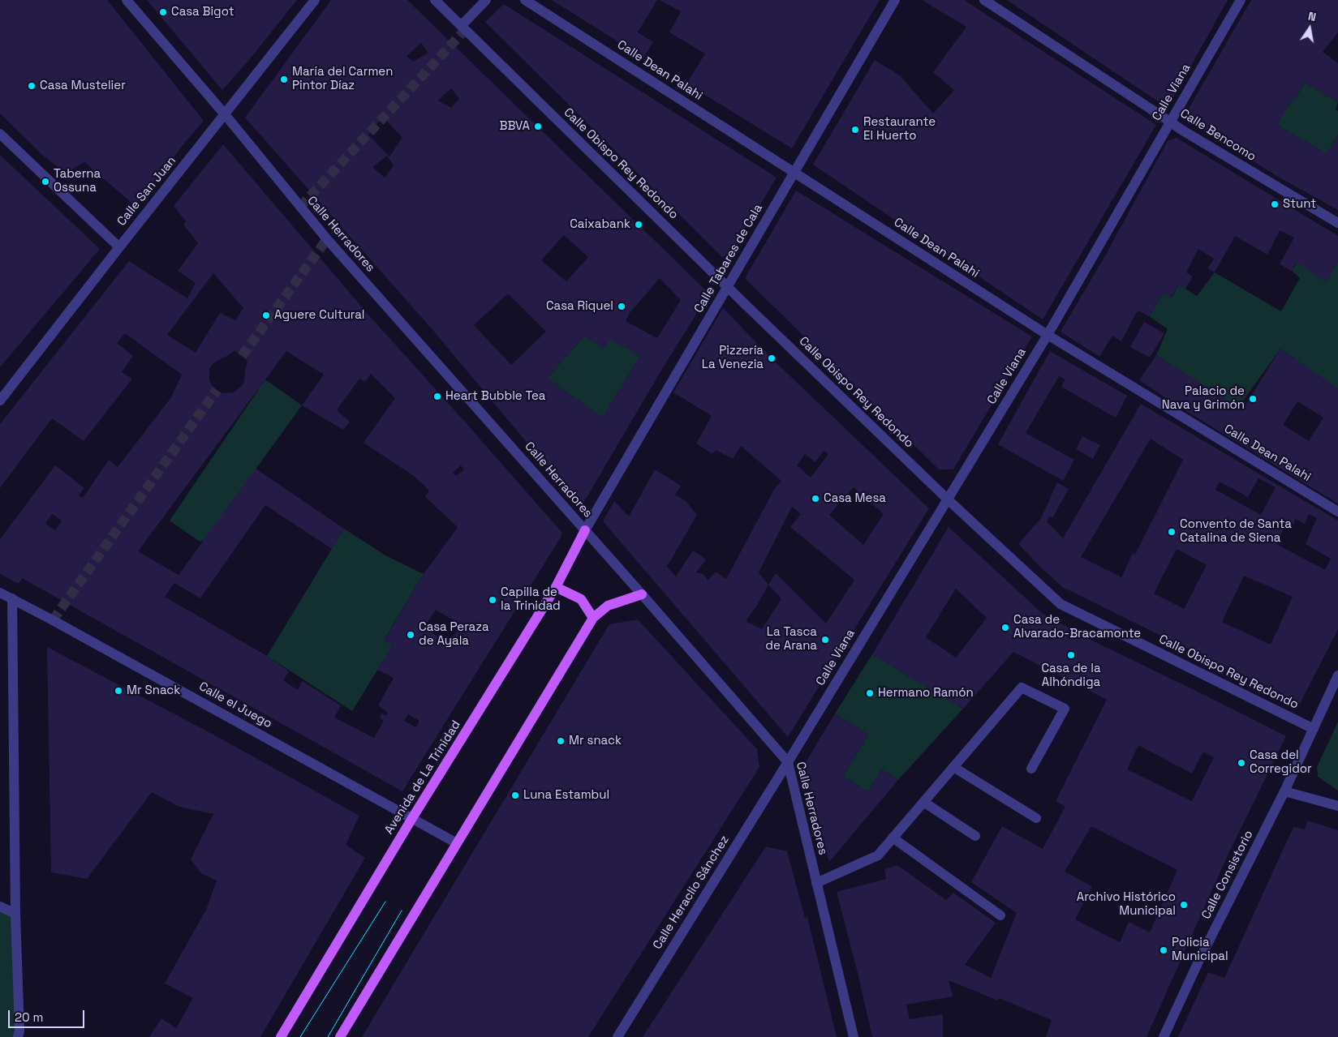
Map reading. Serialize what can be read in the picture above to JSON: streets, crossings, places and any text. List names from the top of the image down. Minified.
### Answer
{"streets":{"main road":["Avenida de La Trinidad"],"street":["Calle Dean Palahi","Calle Viana","Calle Bencomo","Calle Obispo Rey Redondo","Calle San Juan","Calle Herradores","Calle Tabares de Cala","Calle el Juego","Calle Consistorio","Calle Heraclio Sánchez"]},"crossings":[["Calle Dean Palahi","Calle Viana"],["Calle Dean Palahi","Calle Tabares de Cala"],["Calle Viana","Calle Bencomo"],["Calle Viana","Calle Obispo Rey Redondo"],["Calle Viana","Calle Herradores"],["Calle Viana","Calle Heraclio Sánchez"],["Calle Obispo Rey Redondo","Calle Tabares de Cala"],["Calle Obispo Rey Redondo","Calle Consistorio"],["Calle San Juan","Calle Herradores"],["Calle Herradores","Calle Tabares de Cala"],["Calle Herradores","Avenida de La Trinidad"],["Calle Herradores","Calle Heraclio Sánchez"],["Calle Tabares de Cala","Avenida de La Trinidad"],["Calle el Juego","Avenida de La Trinidad"]],"places":["Casa Bigot","María del Carmen Pintor Díaz","Casa Mustelier","BBVA","Restaurante El Huerto","Taberna Ossuna","Stunt","Caixabank","Casa Riquel","Aguere Cultural","Pizzería La Venezia","Heart Bubble Tea","Palacio de Nava y Grimón","Casa Mesa","Convento de Santa Catalina de Siena","Capilla de la Trinidad","Casa de Alvarado-Bracamonte","Casa Peraza de Ayala","La Tasca de Arana","Casa de la Alhóndiga","Mr Snack","Hermano Ramón","Mr snack","Casa del Corregidor","Luna Estambul","Archivo Histórico Municipal","Policia Municipal"],"scale_bar":"20 m","north":"top"}
